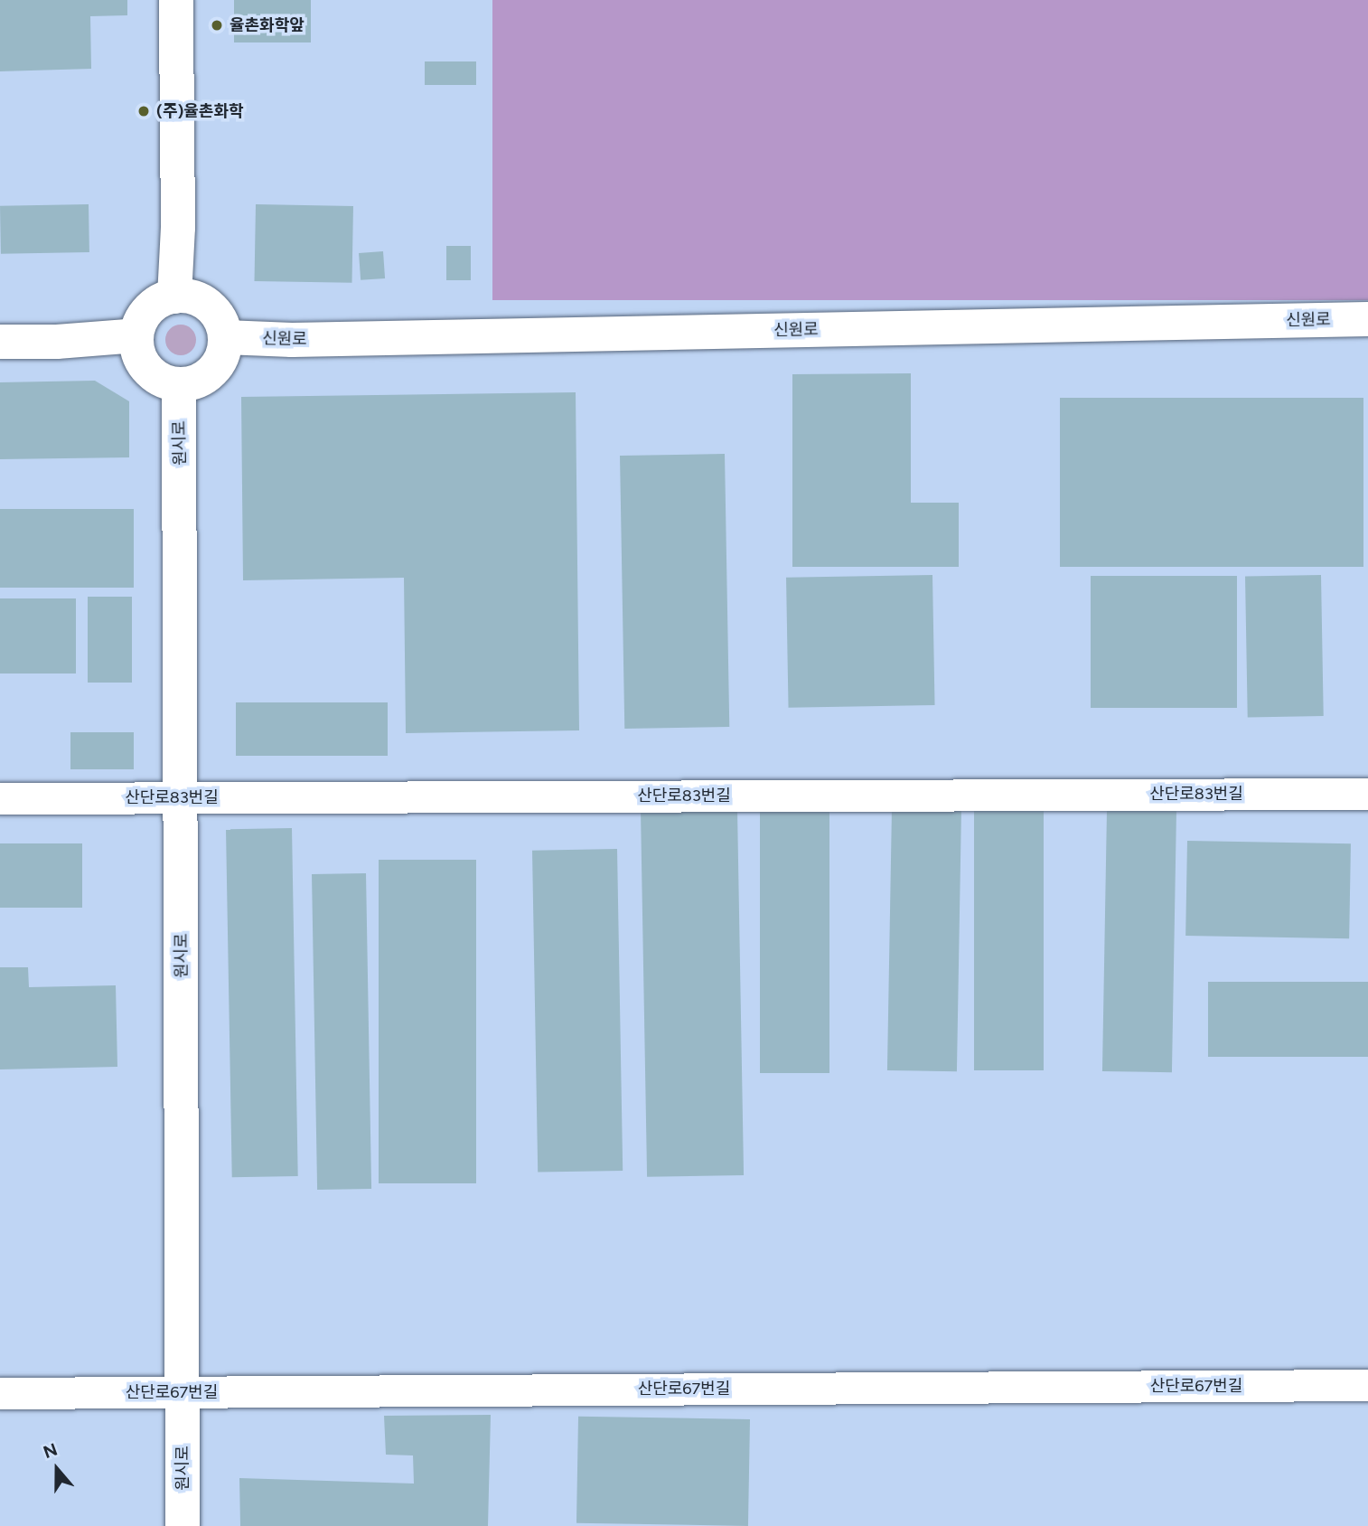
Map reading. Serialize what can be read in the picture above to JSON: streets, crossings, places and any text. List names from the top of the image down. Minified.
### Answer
{"streets":{"street":["신원로","원시로","산단로83번길","산단로67번길"]},"crossings":[["신원로","원시로"],["원시로","산단로83번길"],["원시로","산단로67번길"]],"places":["율촌화학앞","(주)율촌화학"],"north":"top"}
